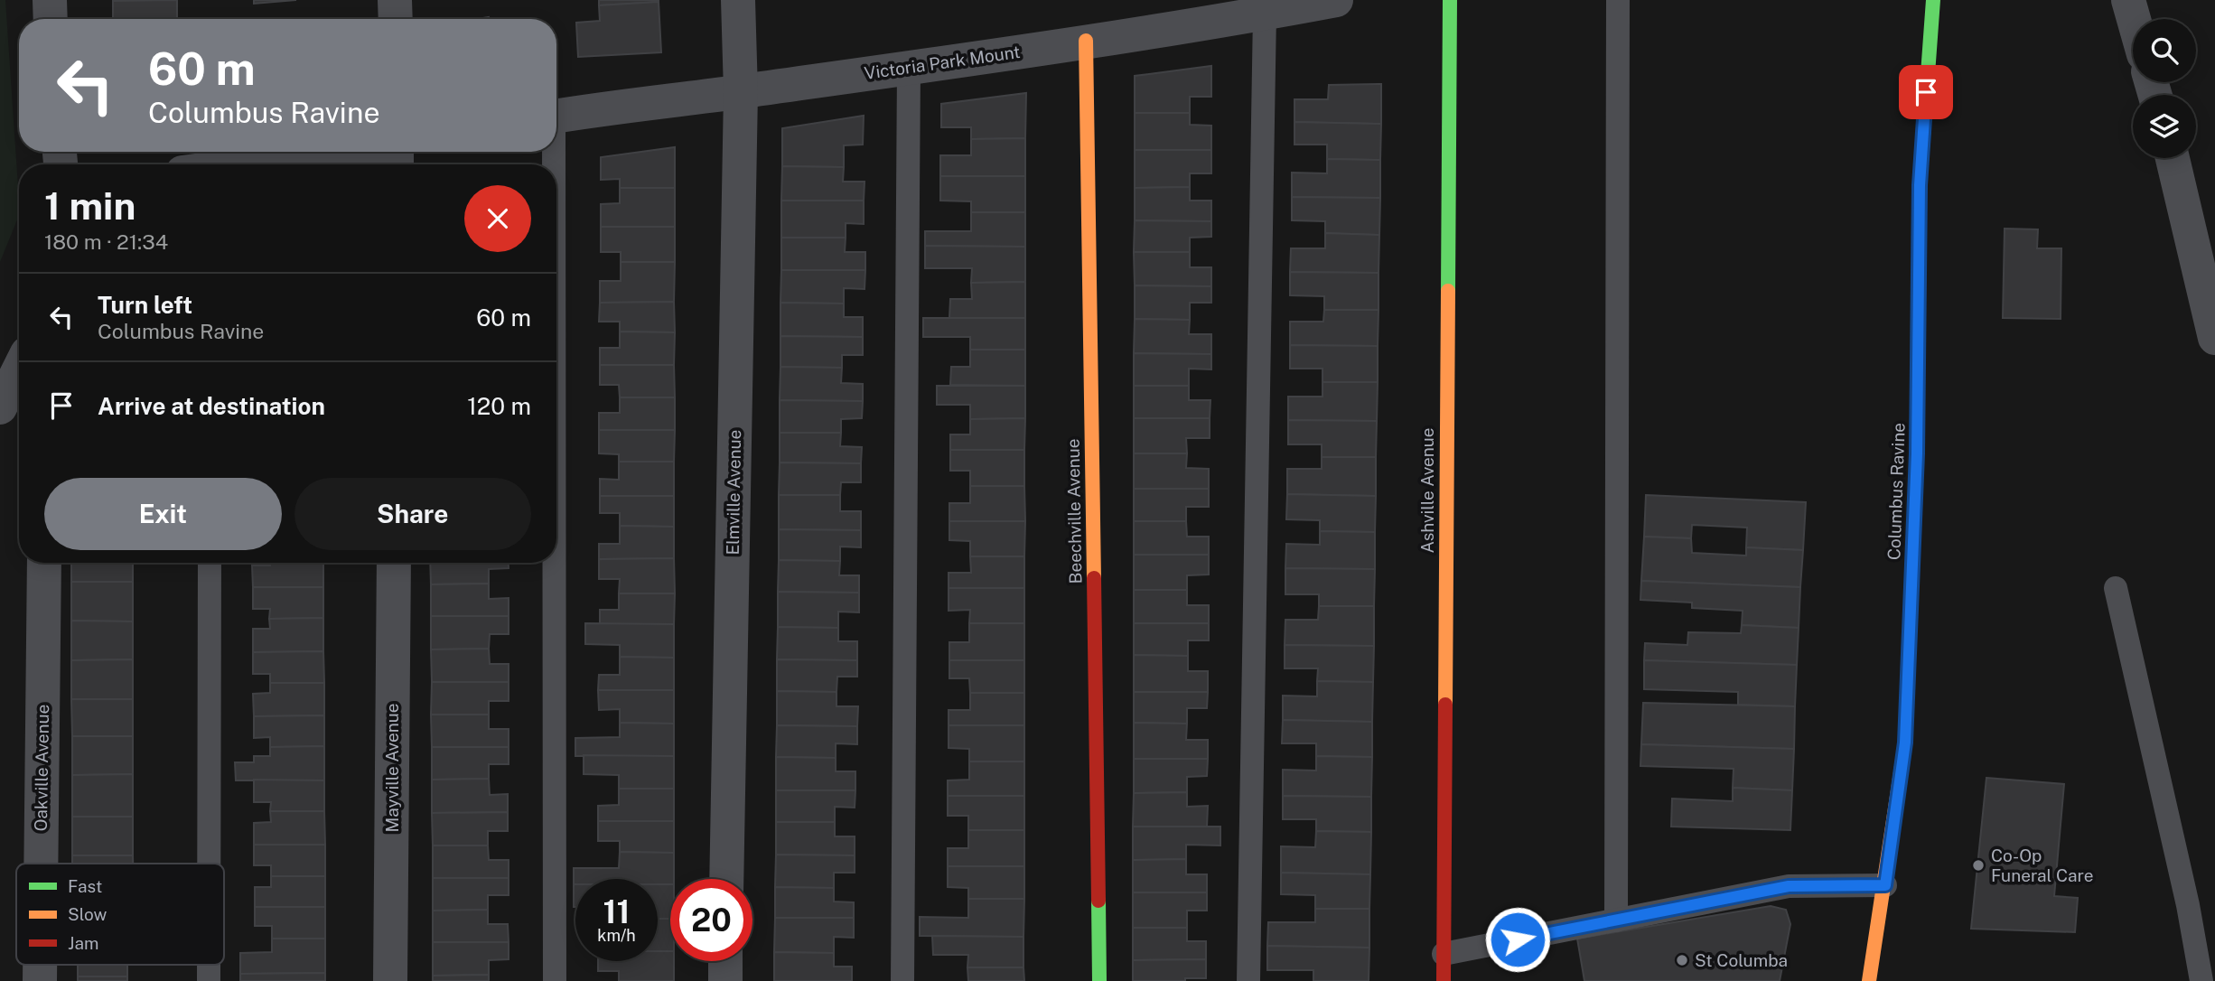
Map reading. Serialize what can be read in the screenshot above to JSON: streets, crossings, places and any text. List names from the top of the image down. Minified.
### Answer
{"streets":{"street":["Victoria Park Mount","Ashville Avenue","Columbus Ravine","Elmville Avenue","Beechville Avenue","Oakville Avenue","Mayville Avenue"]},"crossings":[["Victoria Park Mount","Elmville Avenue"],["Victoria Park Mount","Beechville Avenue"]],"places":["Co-Op Funeral Care","St Columba"],"legend":["Fast","Slow","Jam"],"page":{"turn":["60 m","Columbus Ravine"],"heading":["1 min","180 m · 21:34"],"list":[{"name":"Turn left","note":"Columbus Ravine","value":"60 m"},{"name":"Arrive at destination","value":"120 m"}],"buttons":["Exit","Share"],"speed":"11 km/h","limit":"20"}}
